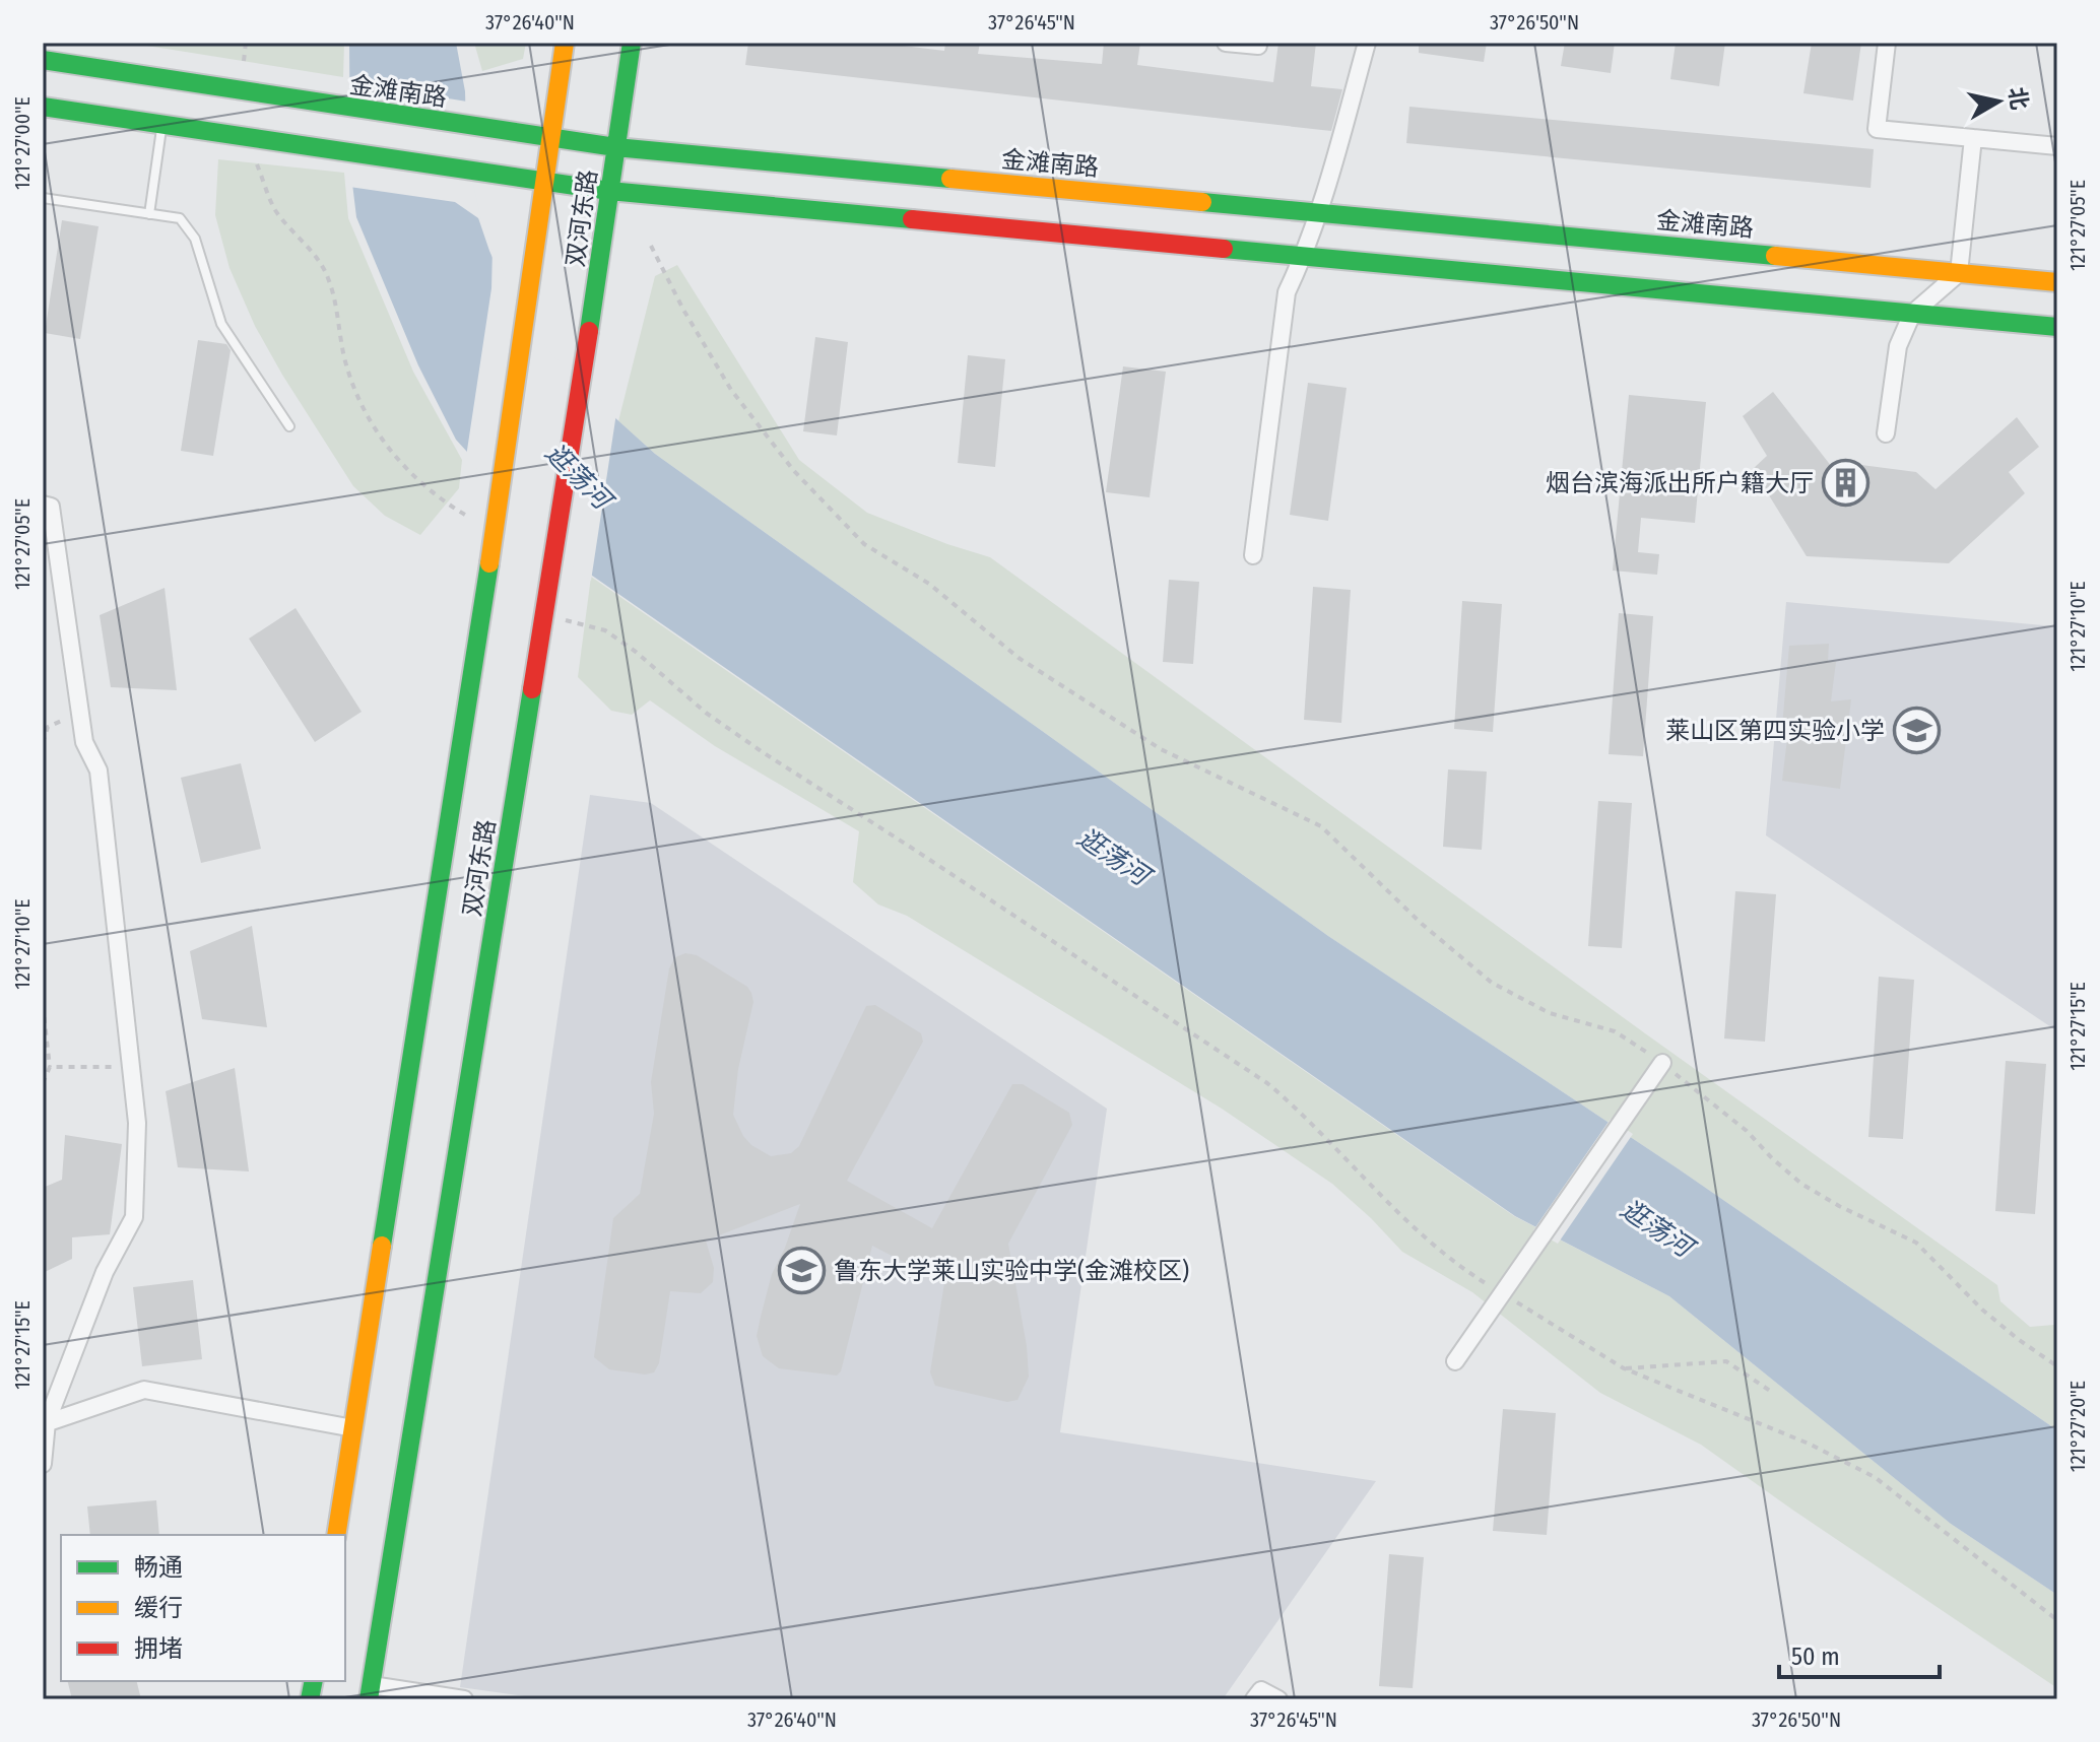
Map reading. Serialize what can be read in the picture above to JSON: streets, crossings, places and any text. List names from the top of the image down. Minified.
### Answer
{"streets":{"street":["金滩南路","双河东路"]},"crossings":[["金滩南路","双河东路"]],"water":["逛荡河"],"places":{"building":["烟台滨海派出所户籍大厅"],"school or university":["莱山区第四实验小学","鲁东大学莱山实验中学(金滩校区)"]},"legend":["畅通","缓行","拥堵"],"scale_bar":"50 m","north":"right","coordinates":["37°26'40\"N","37°26'45\"N","37°26'50\"N","121°27'00\"E","121°27'05\"E","121°27'10\"E","121°27'15\"E","121°27'20\"E"]}
